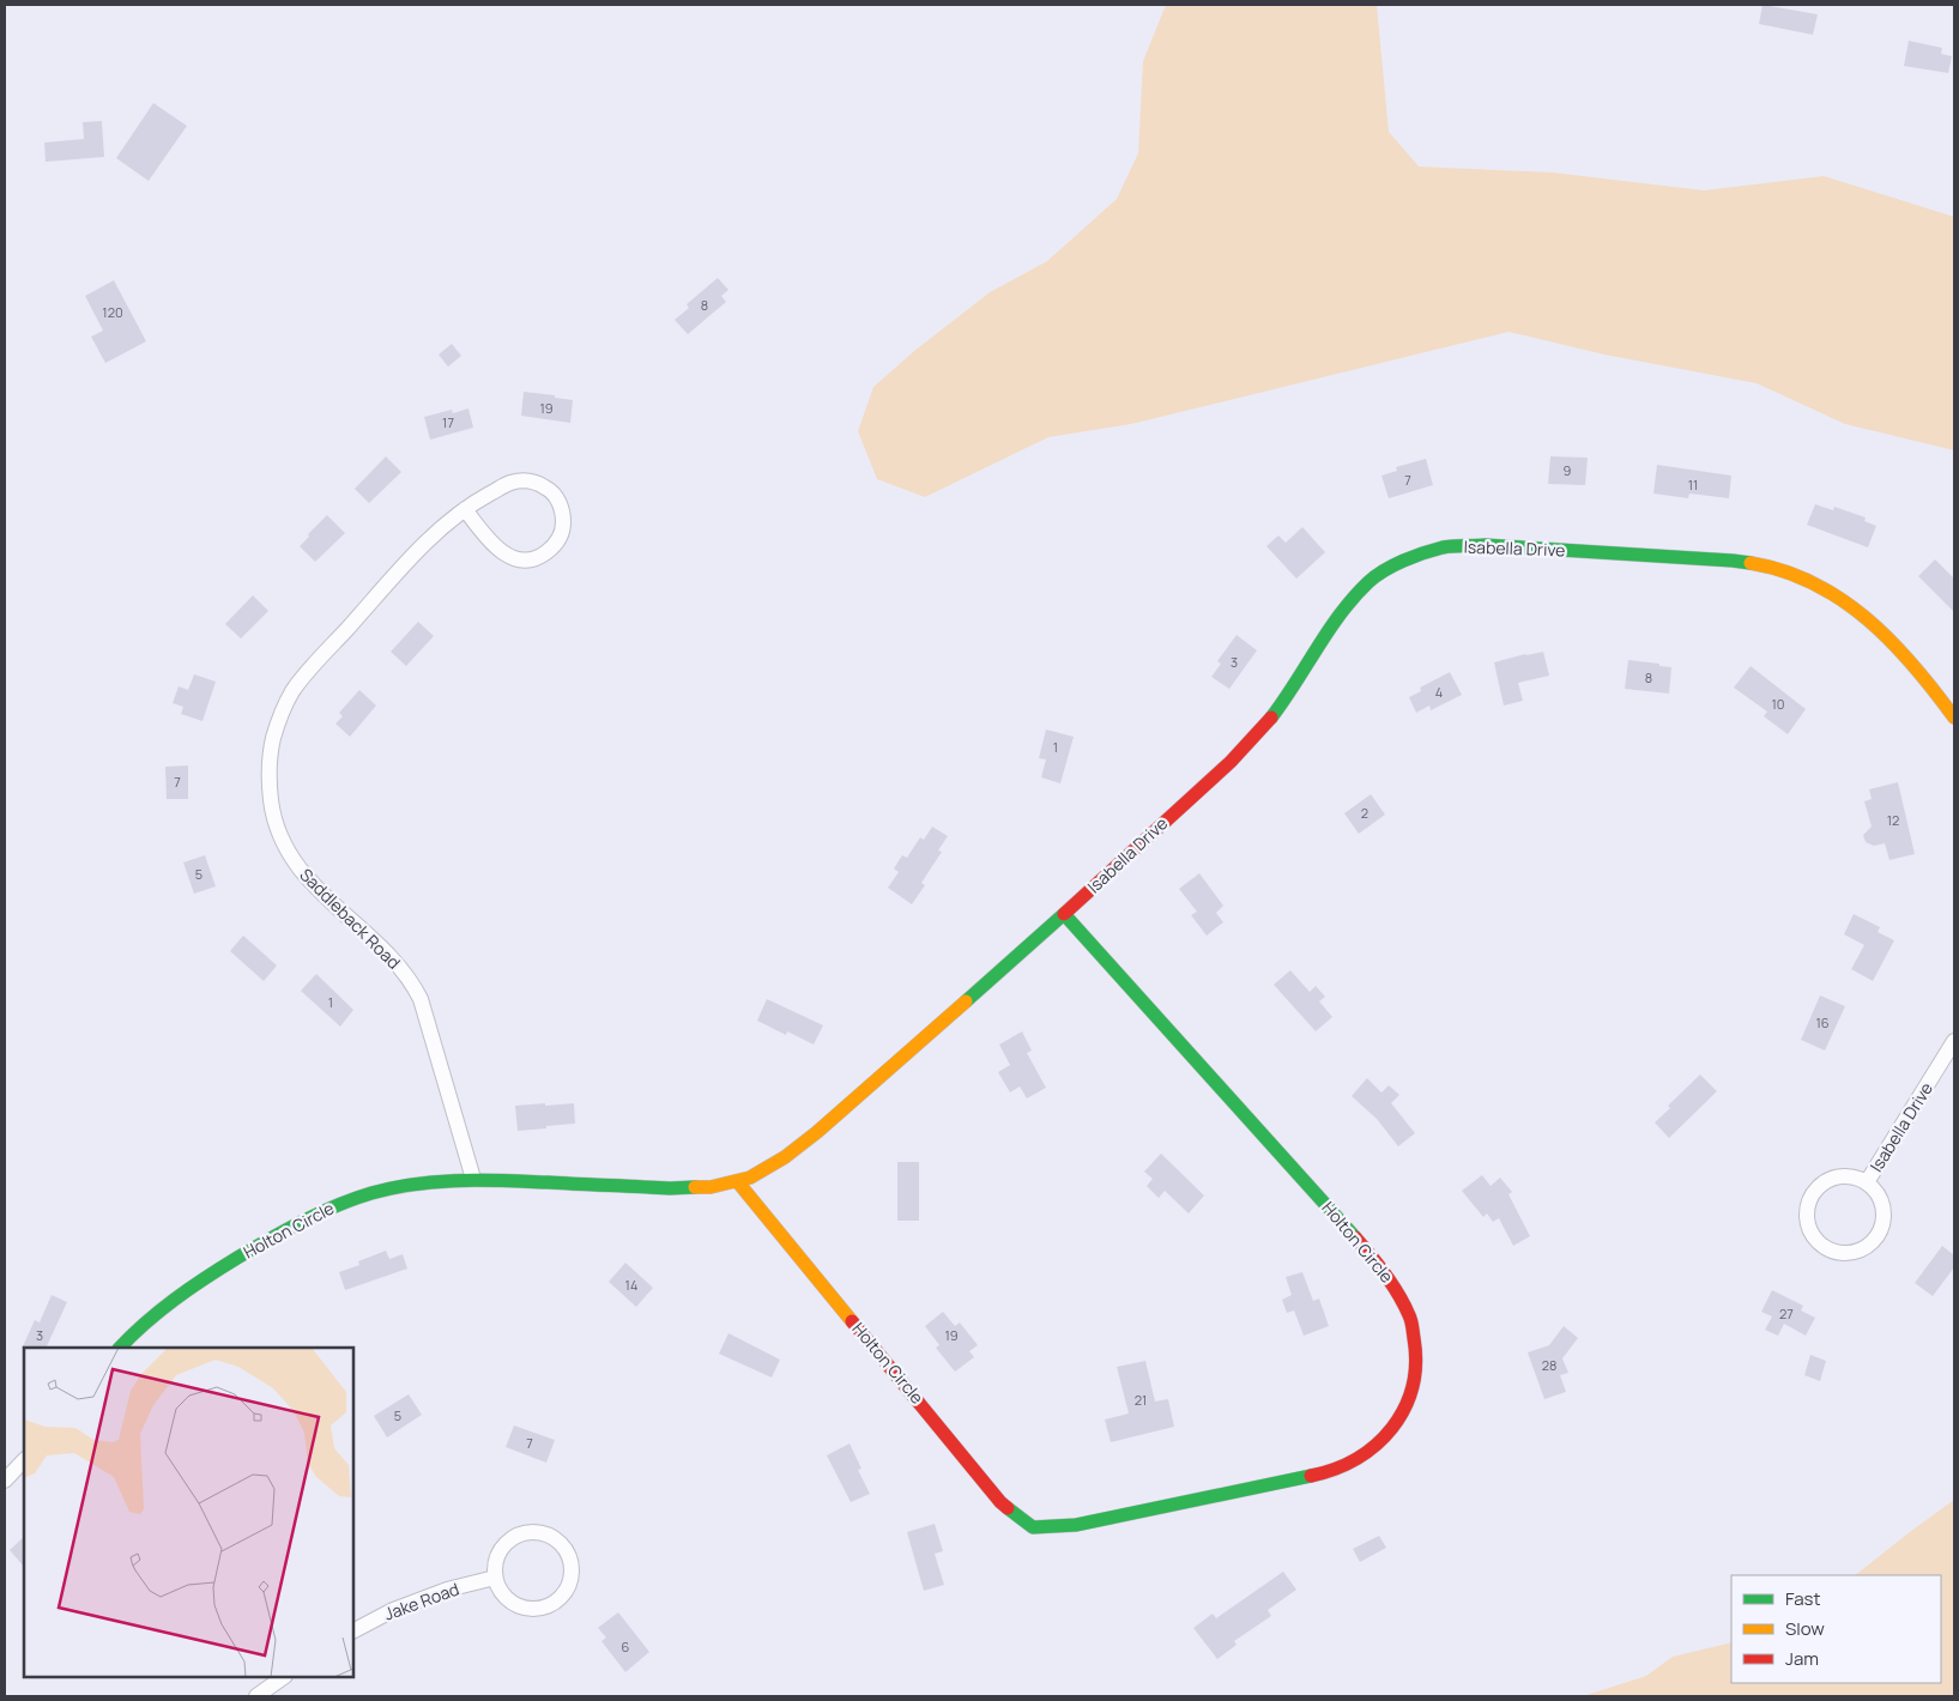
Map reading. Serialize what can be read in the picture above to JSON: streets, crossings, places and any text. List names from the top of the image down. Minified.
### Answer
{"streets":{"street":["Isabella Drive","Saddleback Road","Holton Circle","Jake Road"]},"crossings":[["Isabella Drive","Holton Circle"],["Saddleback Road","Holton Circle"]],"house_numbers":["8","120","19","17","9","7","11","3","8","4","10","1","7","2","12","5","1","16","14","27","3","19","28","21","5","7","6"],"legend":["Fast","Slow","Jam"]}
